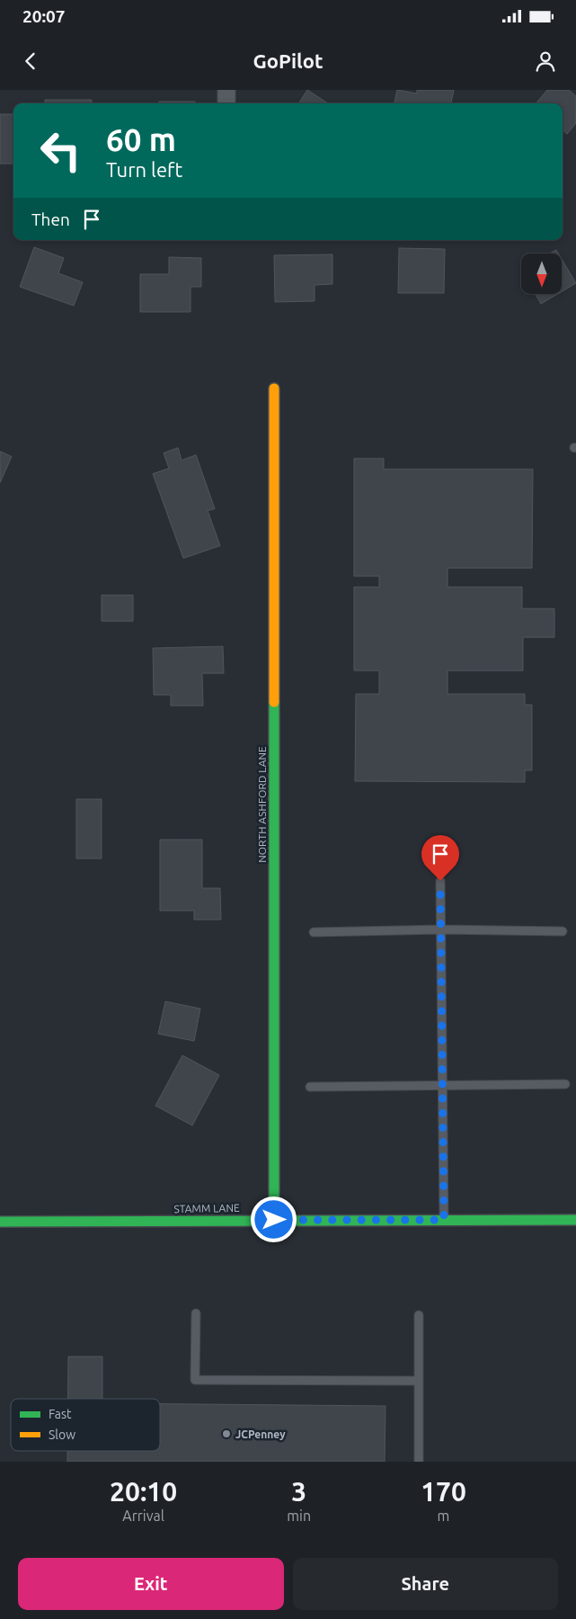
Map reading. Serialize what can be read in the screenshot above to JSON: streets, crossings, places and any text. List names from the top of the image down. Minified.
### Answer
{"streets":{"street":["NORTH ASHFORD LANE","STAMM LANE"]},"crossings":[["NORTH ASHFORD LANE","STAMM LANE"]],"places":["JCPenney"],"legend":["Fast","Slow"],"north":"bottom","page":{"status":"20:07","header":"GoPilot","turn":["60 m","Turn left"],"then":"Then","eta":["20:10","Arrival","3","min","170","m"],"buttons":["Exit","Share"]}}
